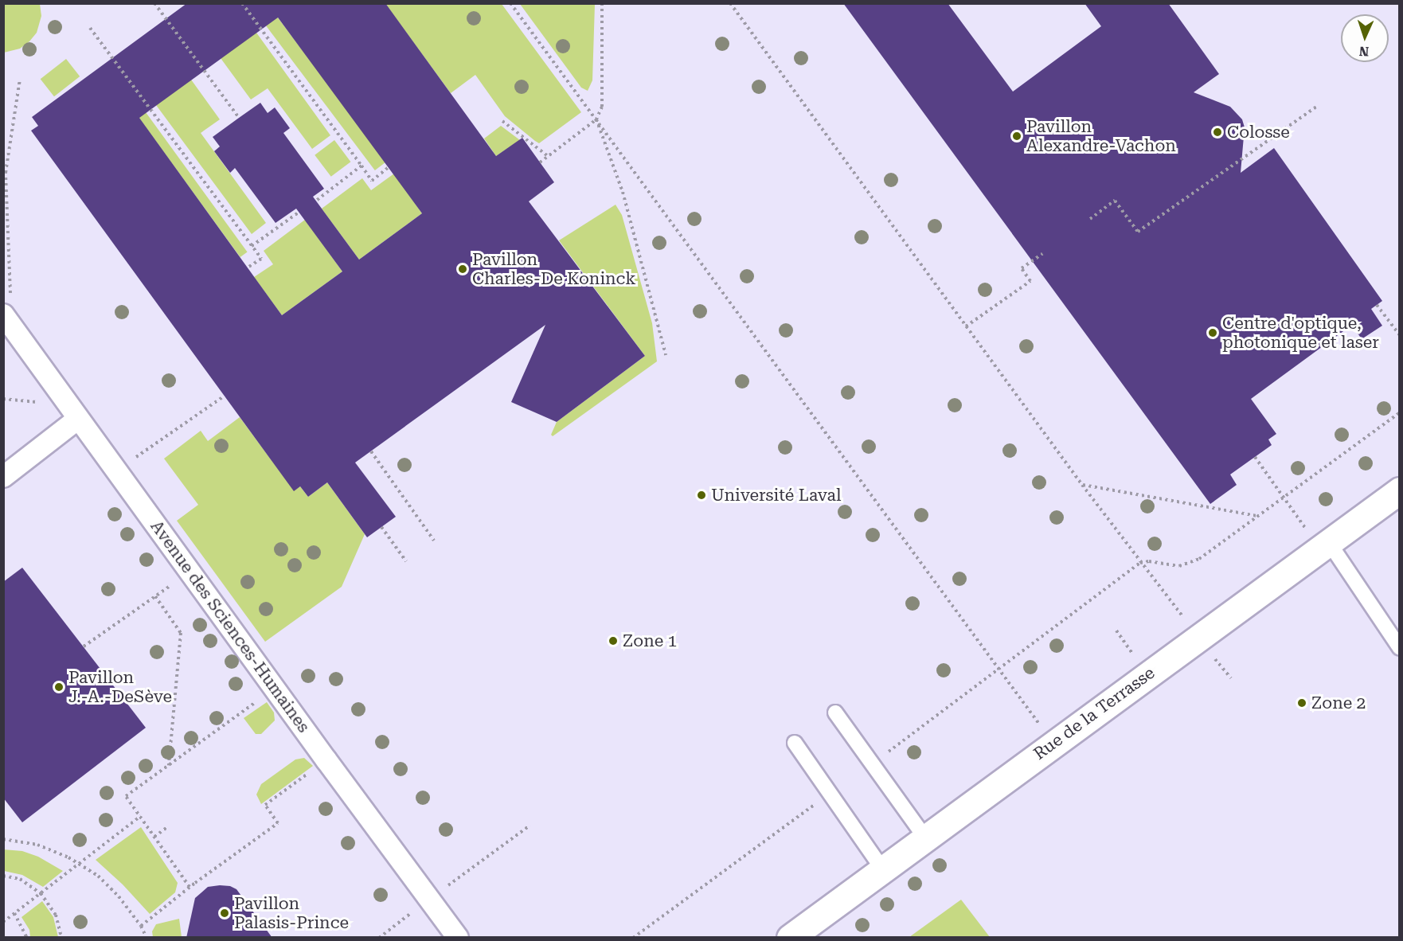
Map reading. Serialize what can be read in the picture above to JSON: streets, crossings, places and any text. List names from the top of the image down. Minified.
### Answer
{"streets":{"street":["Avenue des Sciences-Humaines","Rue de la Terrasse"]},"places":["Colosse","Pavillon Alexandre-Vachon","Pavillon Charles-De Koninck","Centre d'optique, photonique et laser","Université Laval","Zone 1","Pavillon J.-A.-DeSève","Zone 2","Pavillon Palasis-Prince"],"north":"bottom"}
